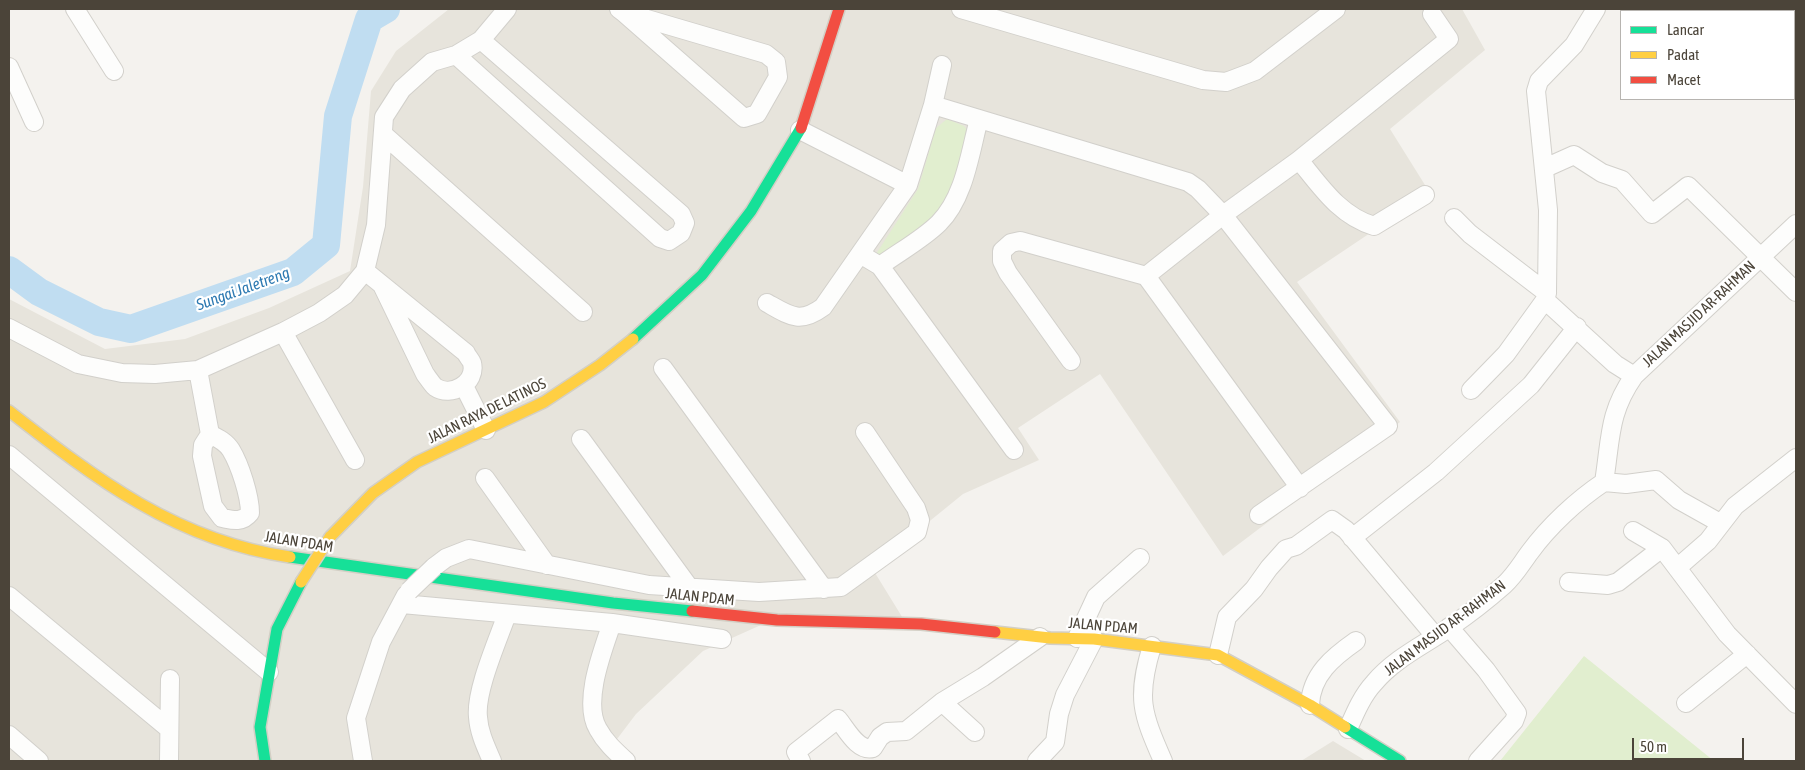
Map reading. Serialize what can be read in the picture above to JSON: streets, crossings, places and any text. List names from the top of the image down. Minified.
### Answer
{"streets":{"street":["JALAN MASJID AR-RAHMAN","JALAN RAYA DE LATINOS","JALAN PDAM"]},"crossings":[["JALAN MASJID AR-RAHMAN","JALAN PDAM"]],"water":["Sungai Jaletreng"],"legend":["Lancar","Padat","Macet"],"scale_bar":"50 m"}
